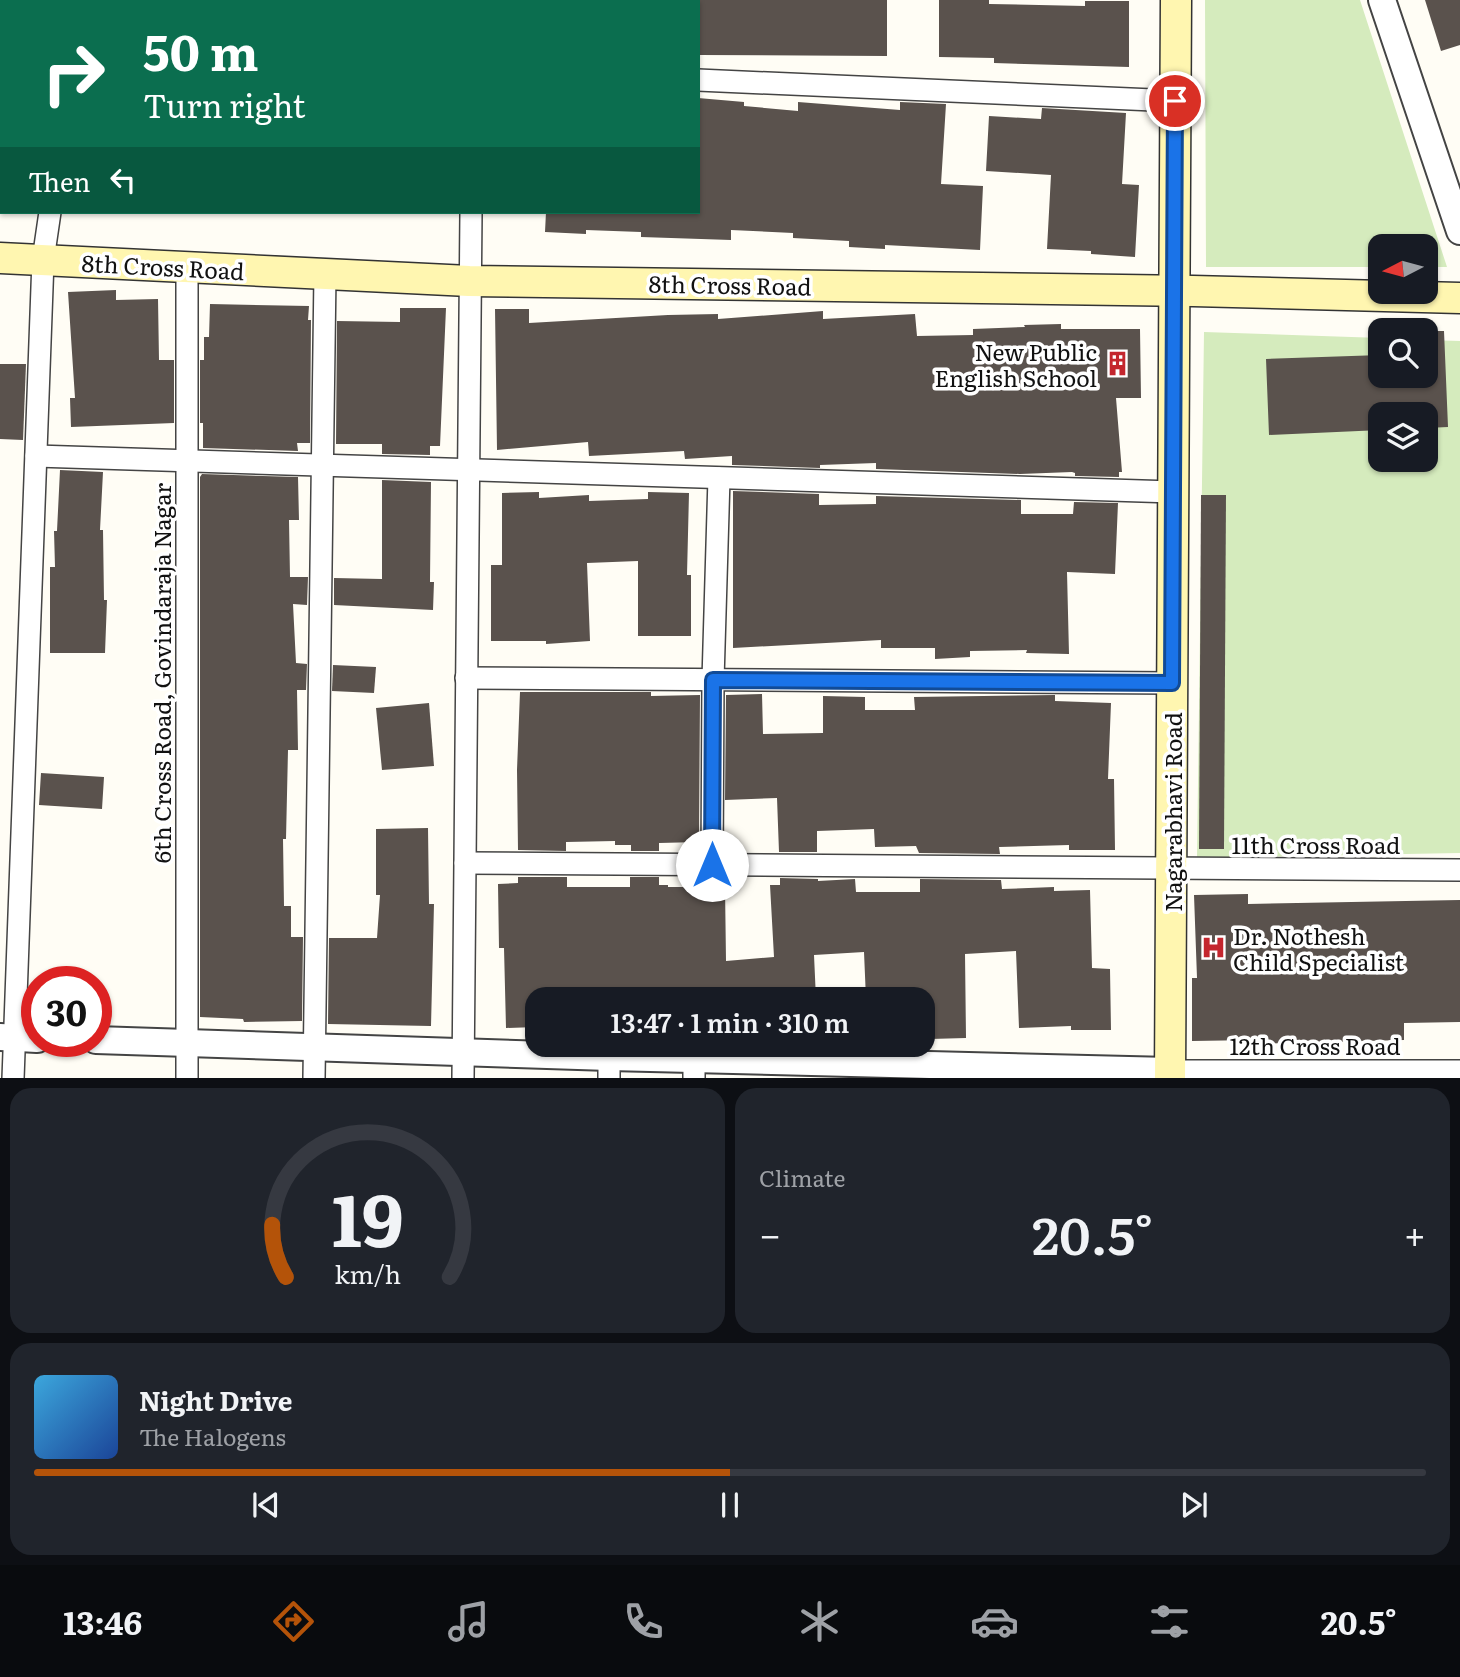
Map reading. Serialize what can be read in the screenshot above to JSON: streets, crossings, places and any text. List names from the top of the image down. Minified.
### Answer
{"streets":{"main road":["8th Cross Road","Nagarabhavi Road"],"street":["6th Cross Road, Govindaraja Nagar","11th Cross Road","12th Cross Road"]},"crossings":[["8th Cross Road","6th Cross Road, Govindaraja Nagar"],["8th Cross Road","Nagarabhavi Road"],["Nagarabhavi Road","11th Cross Road"],["Nagarabhavi Road","12th Cross Road"]],"places":{"building":["New Public English School"],"hospital":["Dr. Nothesh Child Specialist"]},"north":"left","page":{"turn":["50 m","Turn right"],"then":"Then","limit":"30","trip":"13:47 · 1 min · 310 m","tile":"Climate","heat":["−","20.5°","+"],"song":["Night Drive","The Halogens"],"tabs":["13:46","20.5°"],"gauge":["19","km/h"]}}
